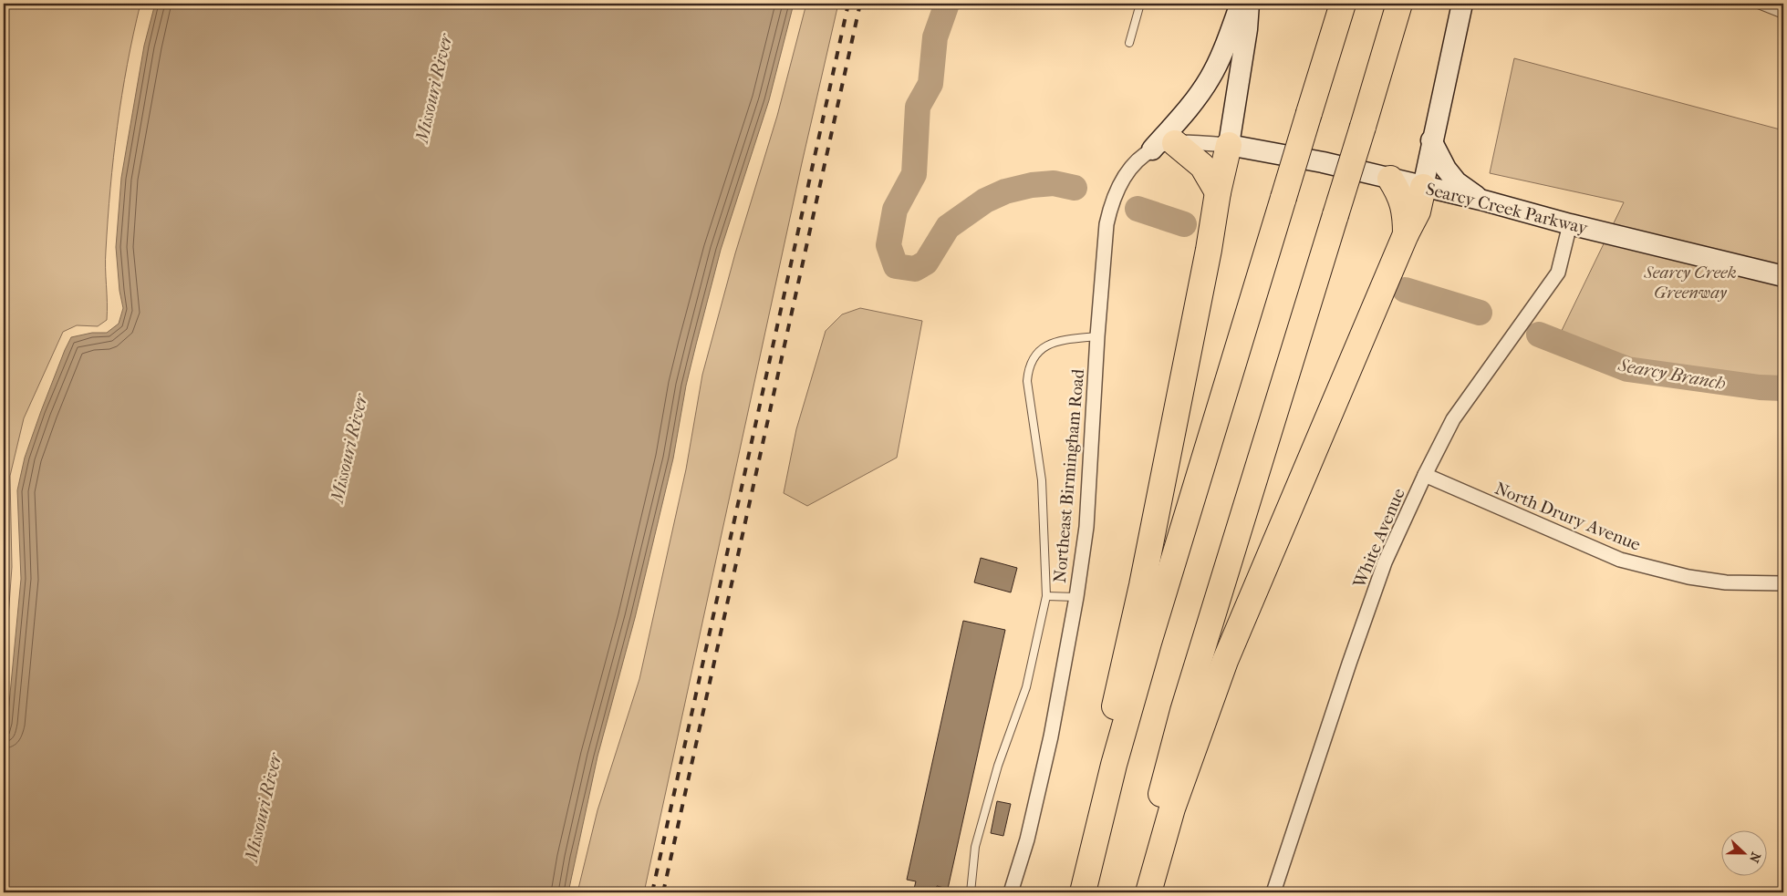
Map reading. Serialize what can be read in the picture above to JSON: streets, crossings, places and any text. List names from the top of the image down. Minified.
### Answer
{"streets":{"main road":["Searcy Creek Parkway"],"street":["Northeast Birmingham Road","North Drury Avenue","White Avenue"]},"crossings":[["Searcy Creek Parkway","White Avenue"],["North Drury Avenue","White Avenue"]],"water":["Missouri River","Searcy Branch"],"parks":["Searcy Creek Greenway"],"north":"right"}
